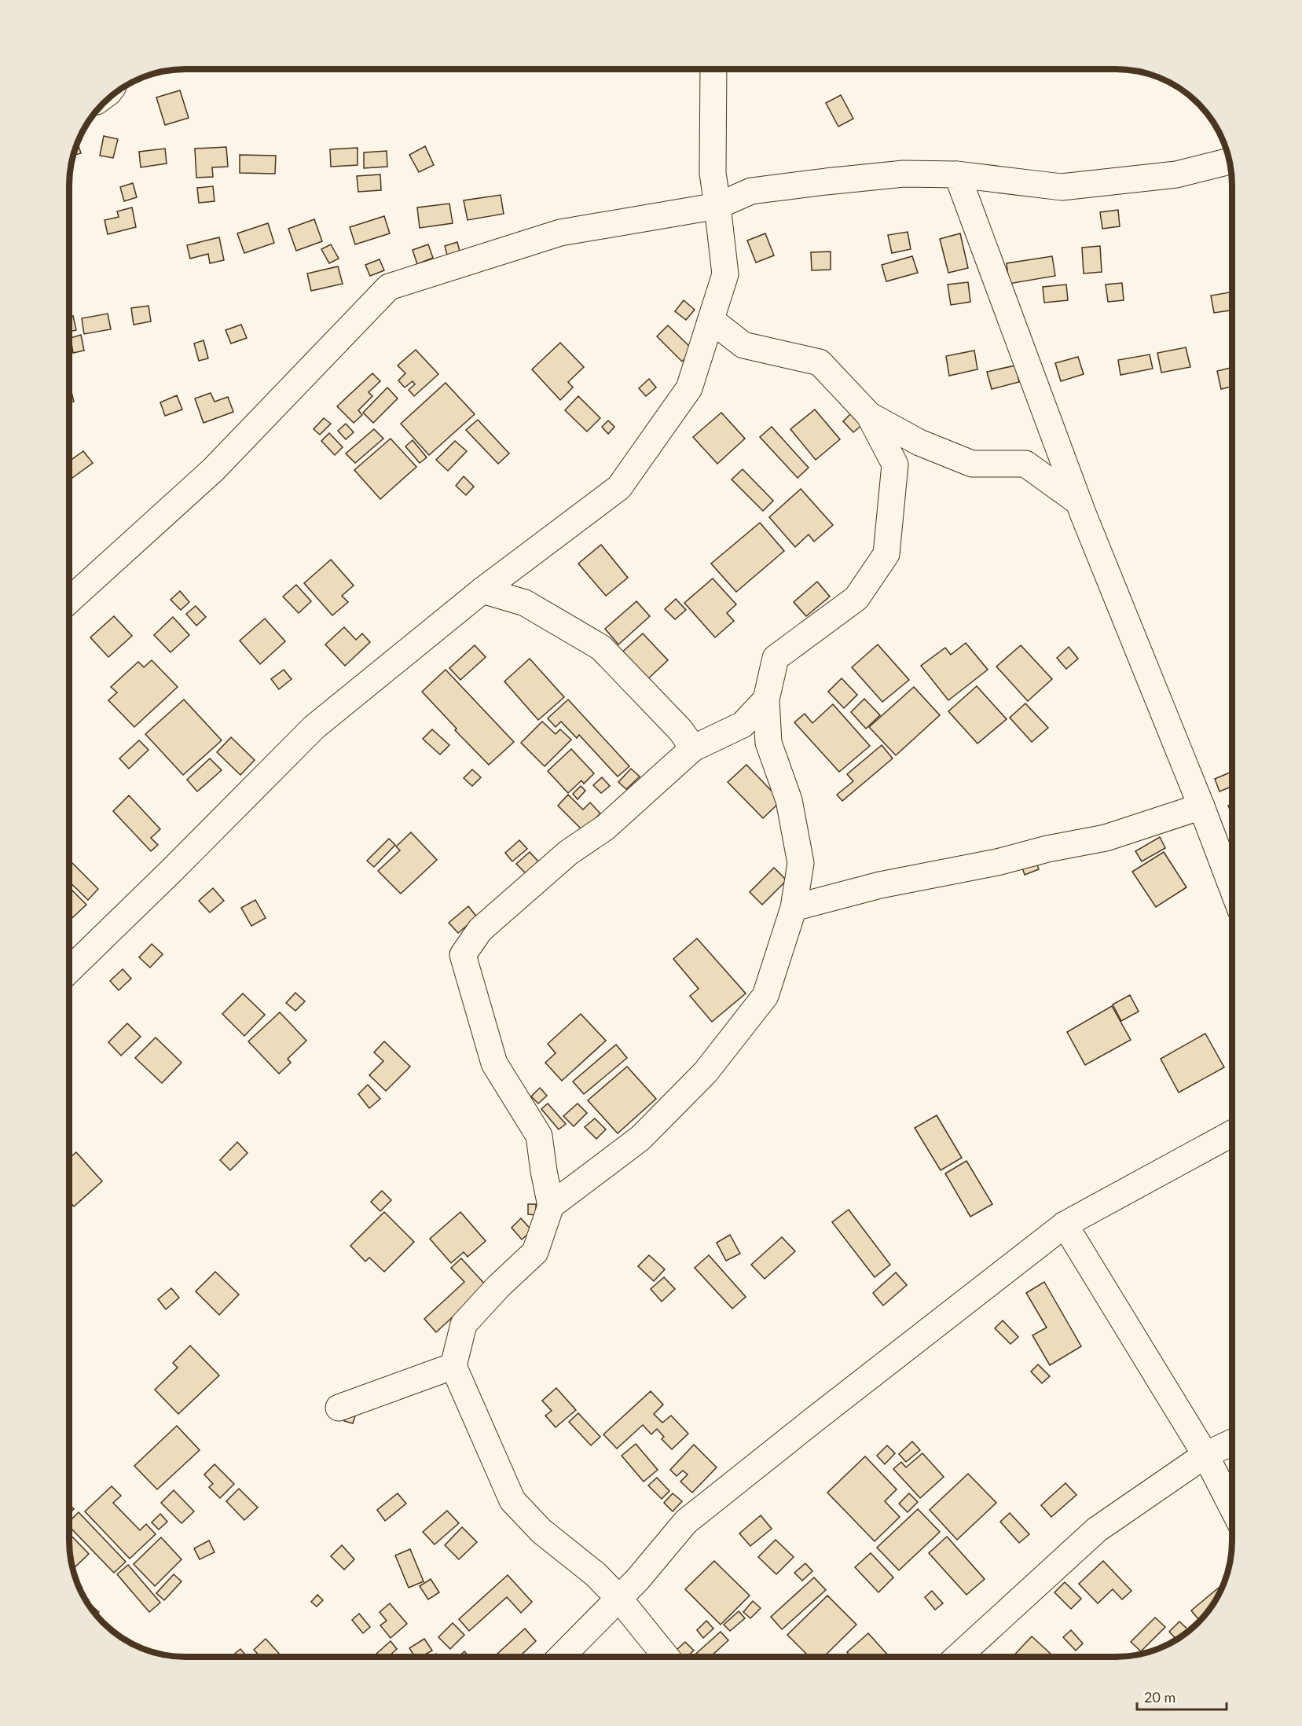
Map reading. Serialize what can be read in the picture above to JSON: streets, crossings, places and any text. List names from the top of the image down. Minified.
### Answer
{"scale_bar":"20 m"}
